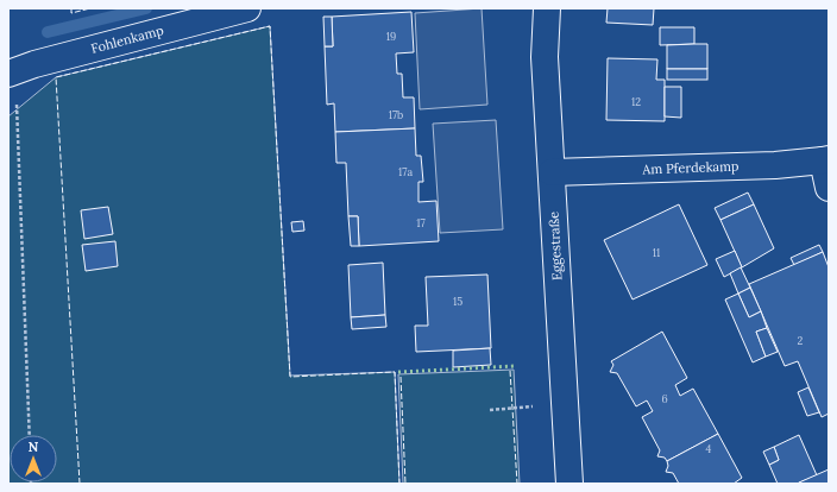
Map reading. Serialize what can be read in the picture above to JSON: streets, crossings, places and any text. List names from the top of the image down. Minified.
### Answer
{"streets":{"street":["Fohlenkamp","Am Pferdekamp","Eggestraße"]},"crossings":[["Am Pferdekamp","Eggestraße"]],"house_numbers":["19","12","17b","17a","17","11","15","2","6","4"],"north":"top"}
